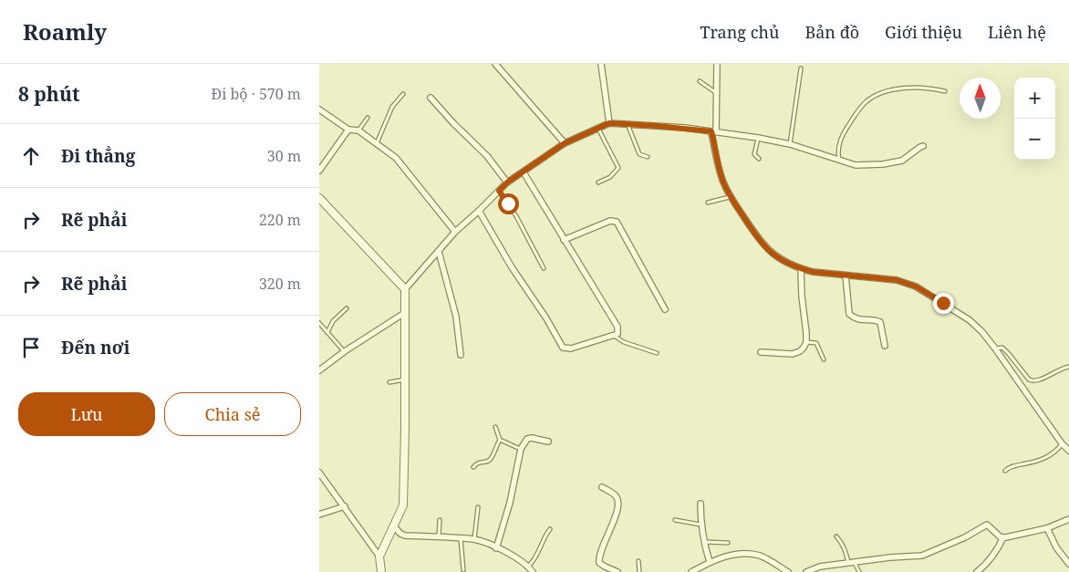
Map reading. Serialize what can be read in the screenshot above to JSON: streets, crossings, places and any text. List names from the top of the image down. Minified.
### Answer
{"north":"top","page":{"header":"Roamly","nav":["Trang chủ","Bản đồ","Giới thiệu","Liên hệ"],"heading":["8 phút","Đi bộ · 570 m"],"map_buttons":["+","−"],"list":[["Đi thẳng","30 m"],["Rẽ phải","220 m"],["Rẽ phải","320 m"],"Đến nơi"],"buttons":["Lưu","Chia sẻ"]}}
